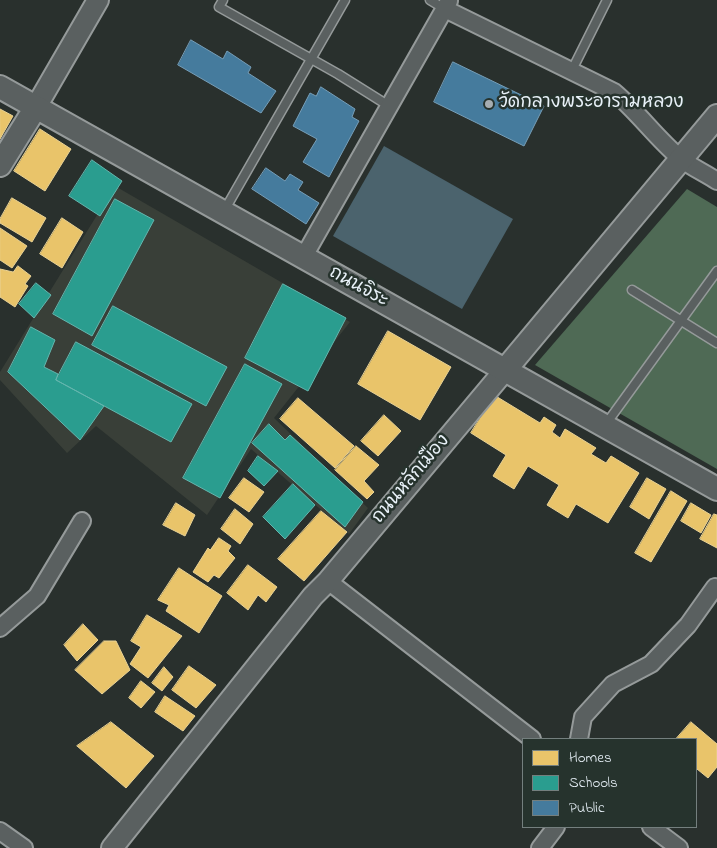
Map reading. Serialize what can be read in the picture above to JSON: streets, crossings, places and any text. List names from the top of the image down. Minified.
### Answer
{"streets":{"main road":["ถนนจิระ","ถนนหลักเมือง"]},"crossings":[["ถนนจิระ","ถนนหลักเมือง"]],"places":["วัดกลางพระอารามหลวง"],"legend":["Homes","Schools","Public"]}
